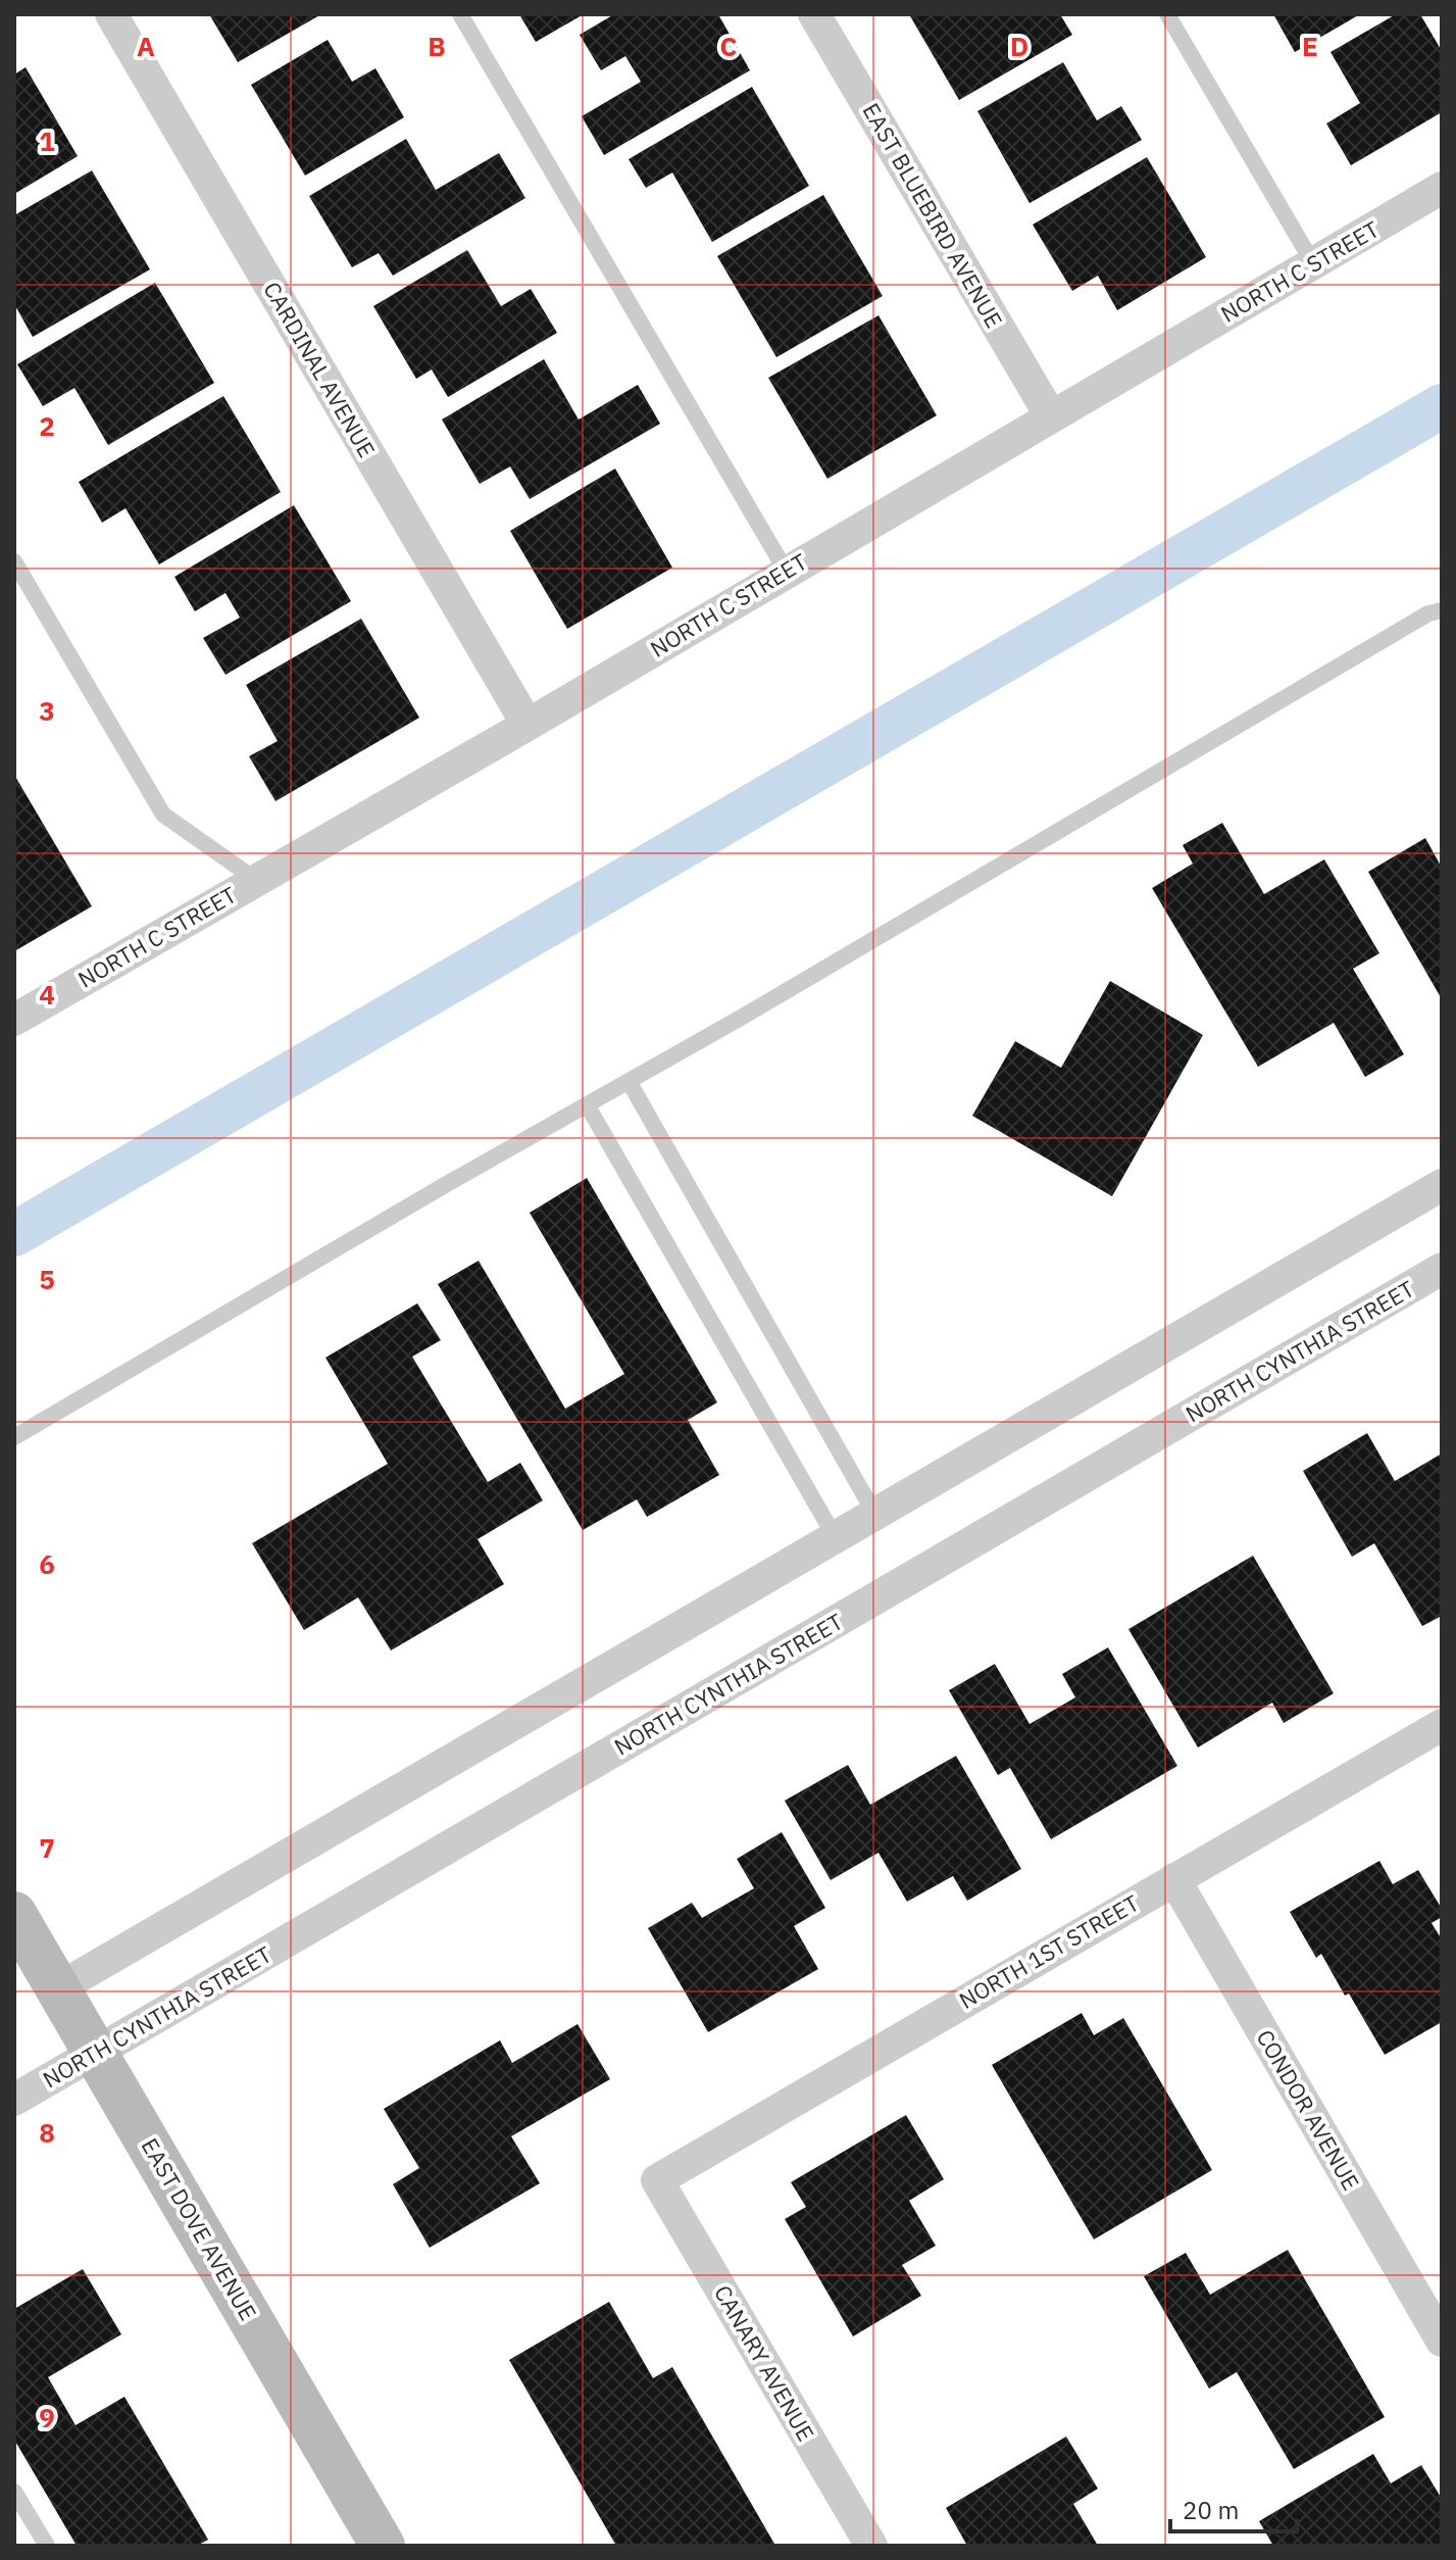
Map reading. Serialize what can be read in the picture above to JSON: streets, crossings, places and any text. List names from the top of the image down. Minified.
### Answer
{"streets":{"main road":["EAST DOVE AVENUE"],"street":["EAST BLUEBIRD AVENUE","NORTH C STREET","CARDINAL AVENUE","NORTH CYNTHIA STREET","NORTH 1ST STREET","CONDOR AVENUE","CANARY AVENUE"]},"crossings":[["EAST BLUEBIRD AVENUE","NORTH C STREET"],["NORTH C STREET","CARDINAL AVENUE"],["NORTH CYNTHIA STREET","EAST DOVE AVENUE"],["NORTH 1ST STREET","CONDOR AVENUE"],["NORTH 1ST STREET","CANARY AVENUE"]],"scale_bar":"20 m","grid":{"columns":["A","B","C","D","E"],"rows":["1","2","3","4","5","6","7","8","9"]}}
